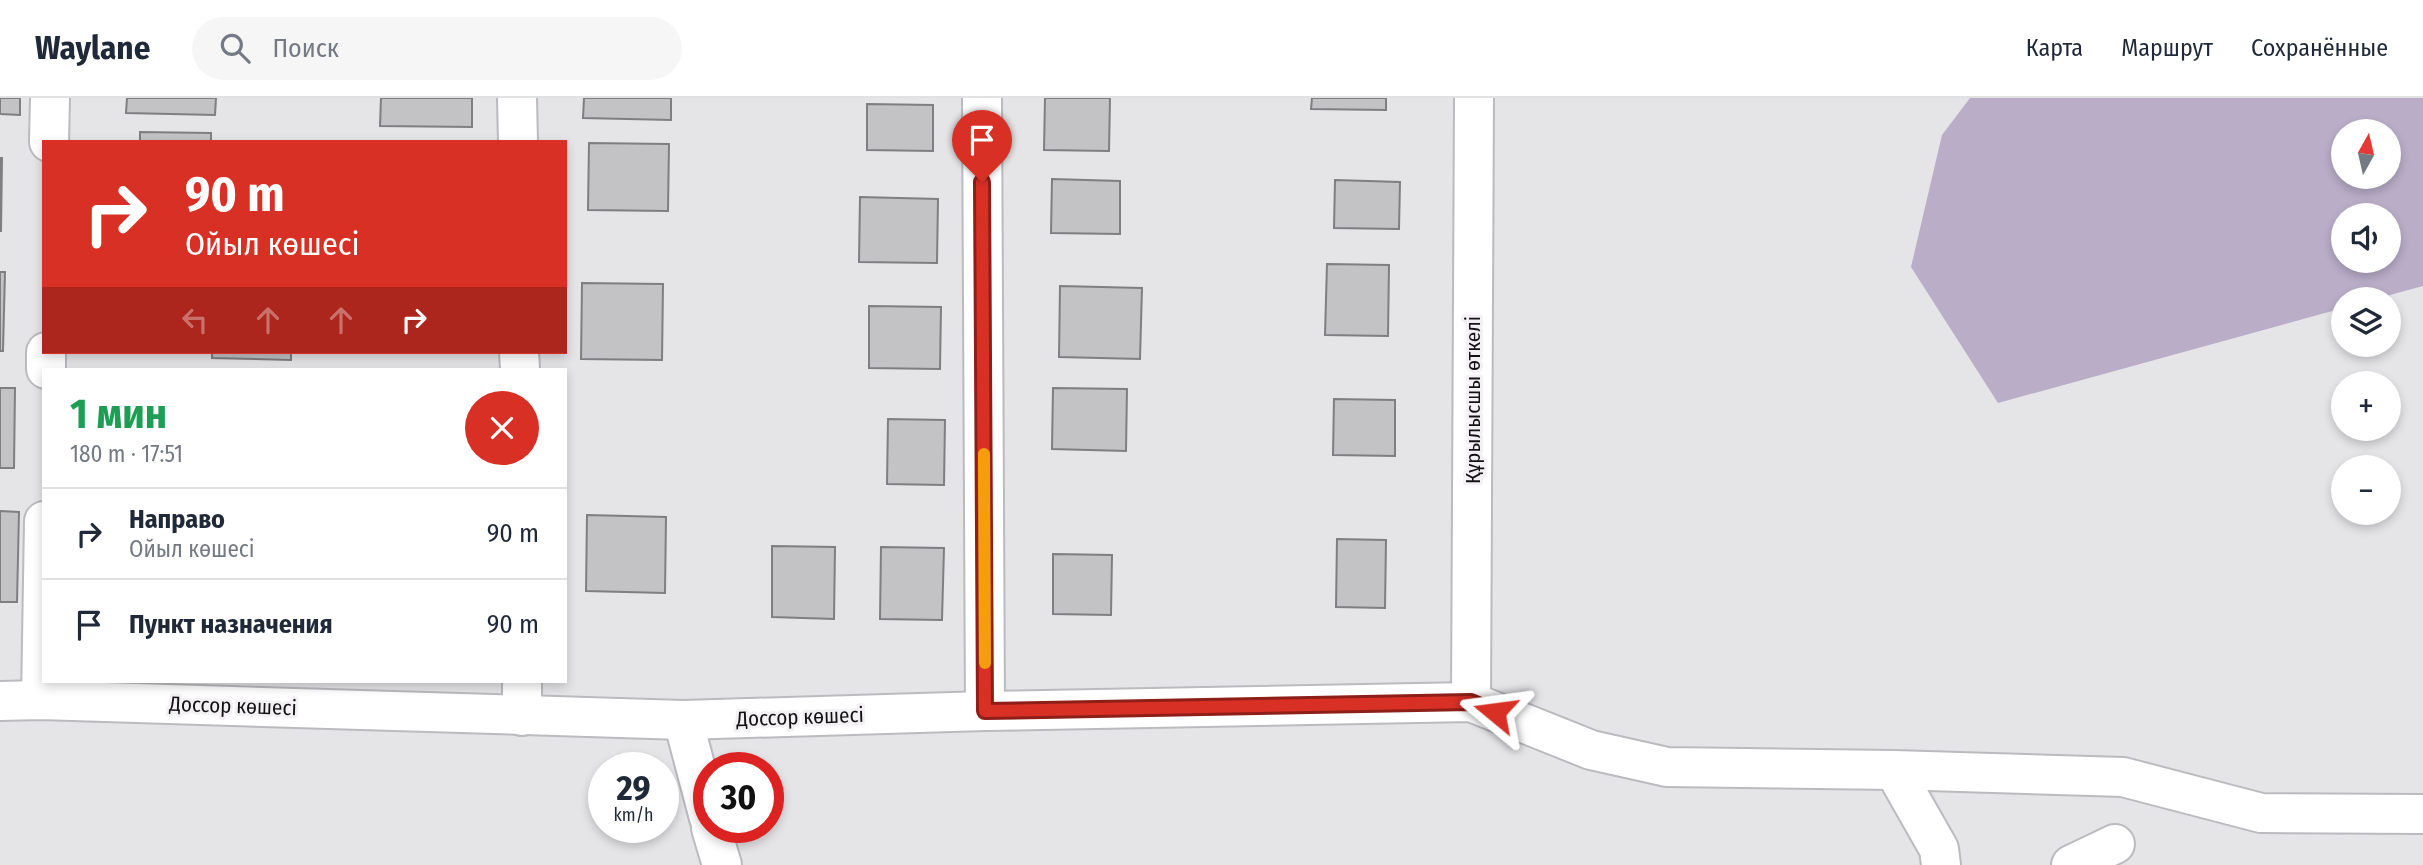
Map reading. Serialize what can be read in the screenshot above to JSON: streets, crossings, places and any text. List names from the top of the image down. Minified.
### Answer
{"streets":{"street":["Құрылысшы өткелі","Доссор көшесі"]},"crossings":[["Құрылысшы өткелі","Доссор көшесі"]],"north":"top","page":{"header":"Waylane","search":"Поиск","nav":["Карта","Маршрут","Сохранённые"],"map_buttons":["+","−"],"turn":["90 m","Ойыл көшесі"],"heading":["1 мин","180 m · 17:51"],"list":[{"name":"Направо","note":"Ойыл көшесі","value":"90 m"},{"name":"Пункт назначения","value":"90 m"}],"speed":"29 km/h","limit":"30"}}
